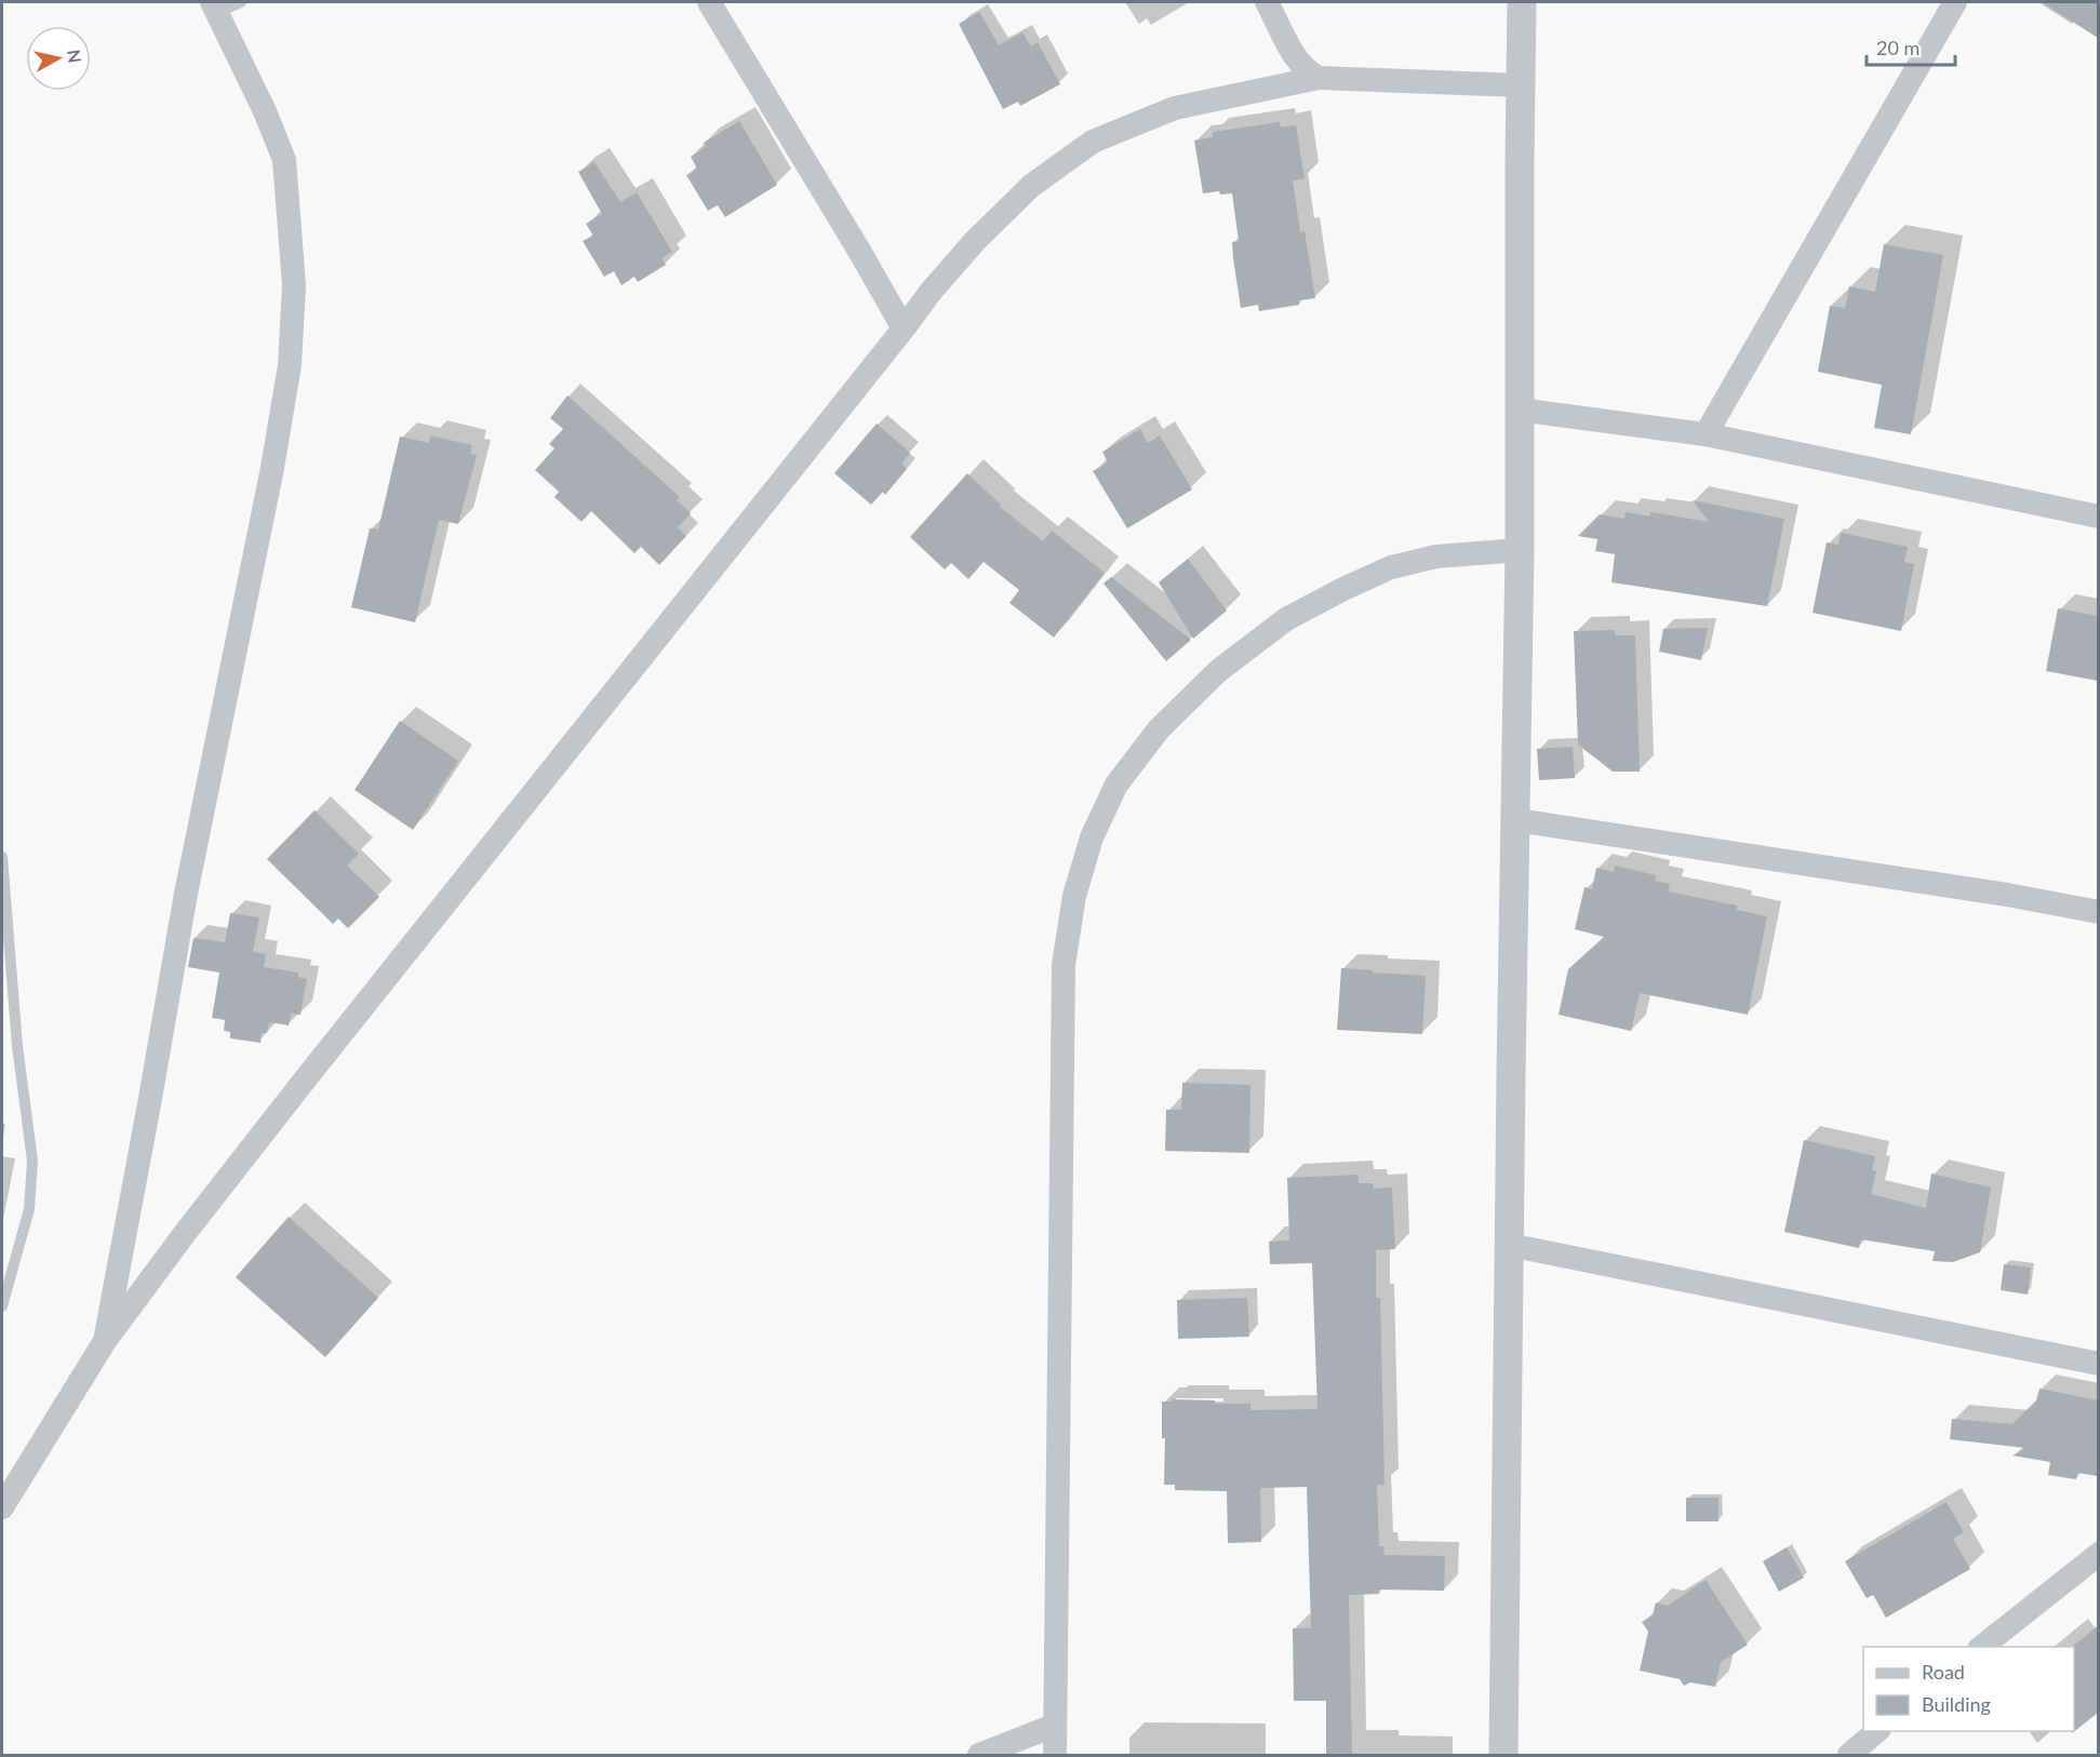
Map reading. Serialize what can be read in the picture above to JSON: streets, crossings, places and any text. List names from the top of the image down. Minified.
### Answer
{"legend":["Road","Building"],"scale_bar":"20 m","north":"right"}
